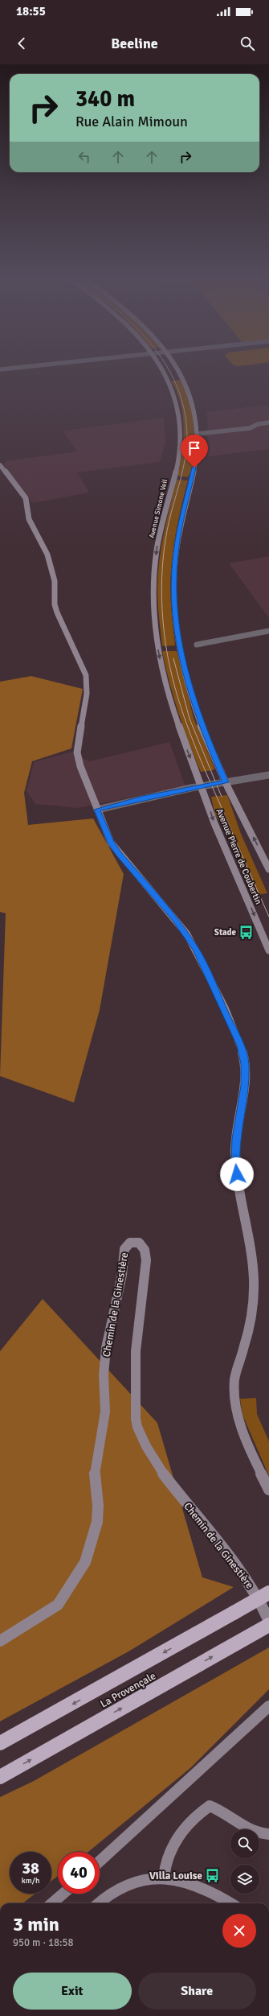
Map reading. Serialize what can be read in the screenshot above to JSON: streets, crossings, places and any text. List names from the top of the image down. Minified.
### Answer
{"streets":{"highway":["La Provençale"],"main road":["Avenue Simone Veil","Avenue Pierre de Coubertin","Chemin de la Ginestière"]},"crossings":[["Avenue Simone Veil","Avenue Pierre de Coubertin"]],"places":{"bus stop":["Stade","Villa Louise"]},"page":{"status":"18:55","header":"Beeline","turn":["340 m","Rue Alain Mimoun"],"speed":"38 km/h","limit":"40","heading":["3 min","950 m · 18:58"],"buttons":["Exit","Share"]}}
